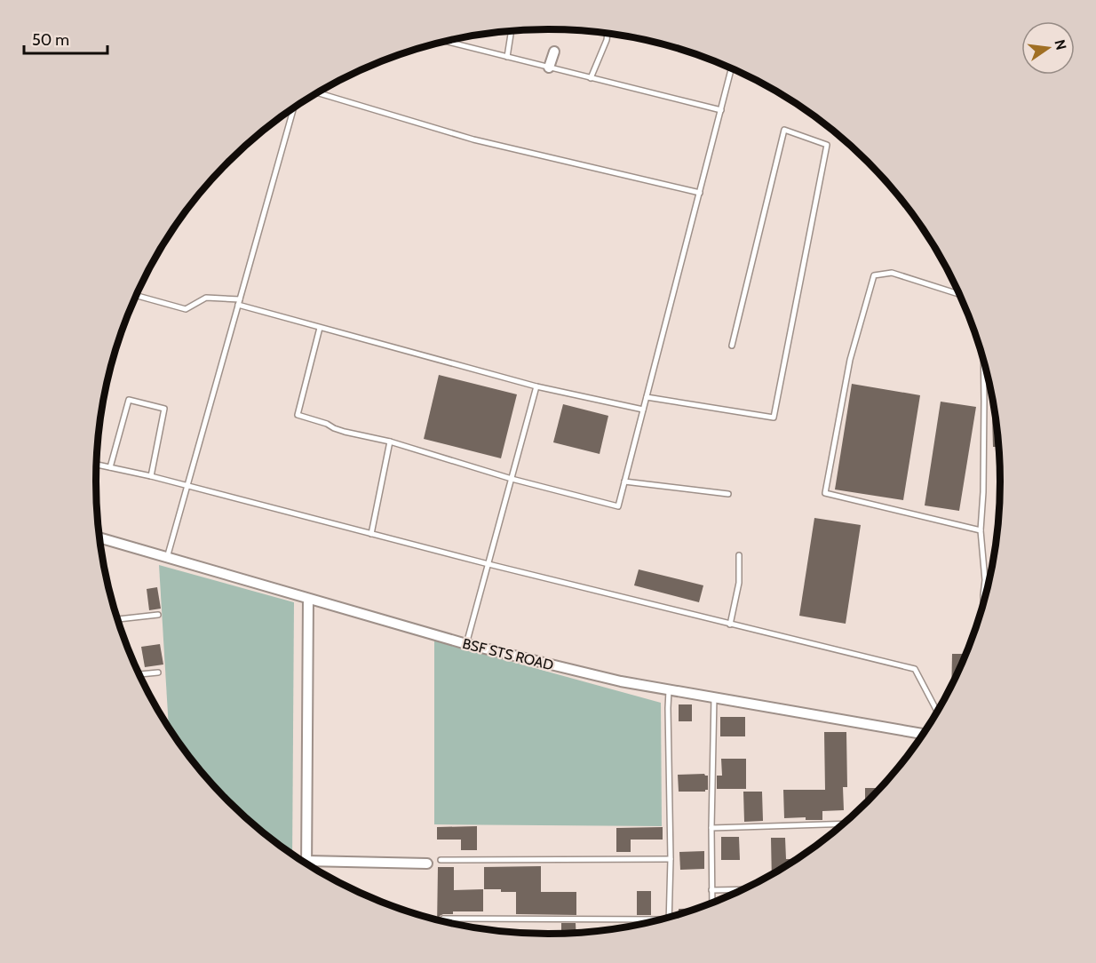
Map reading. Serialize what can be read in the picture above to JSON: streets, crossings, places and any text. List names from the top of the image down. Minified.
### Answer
{"streets":{"street":["BSF STS ROAD"]},"scale_bar":"50 m","north":"right"}
